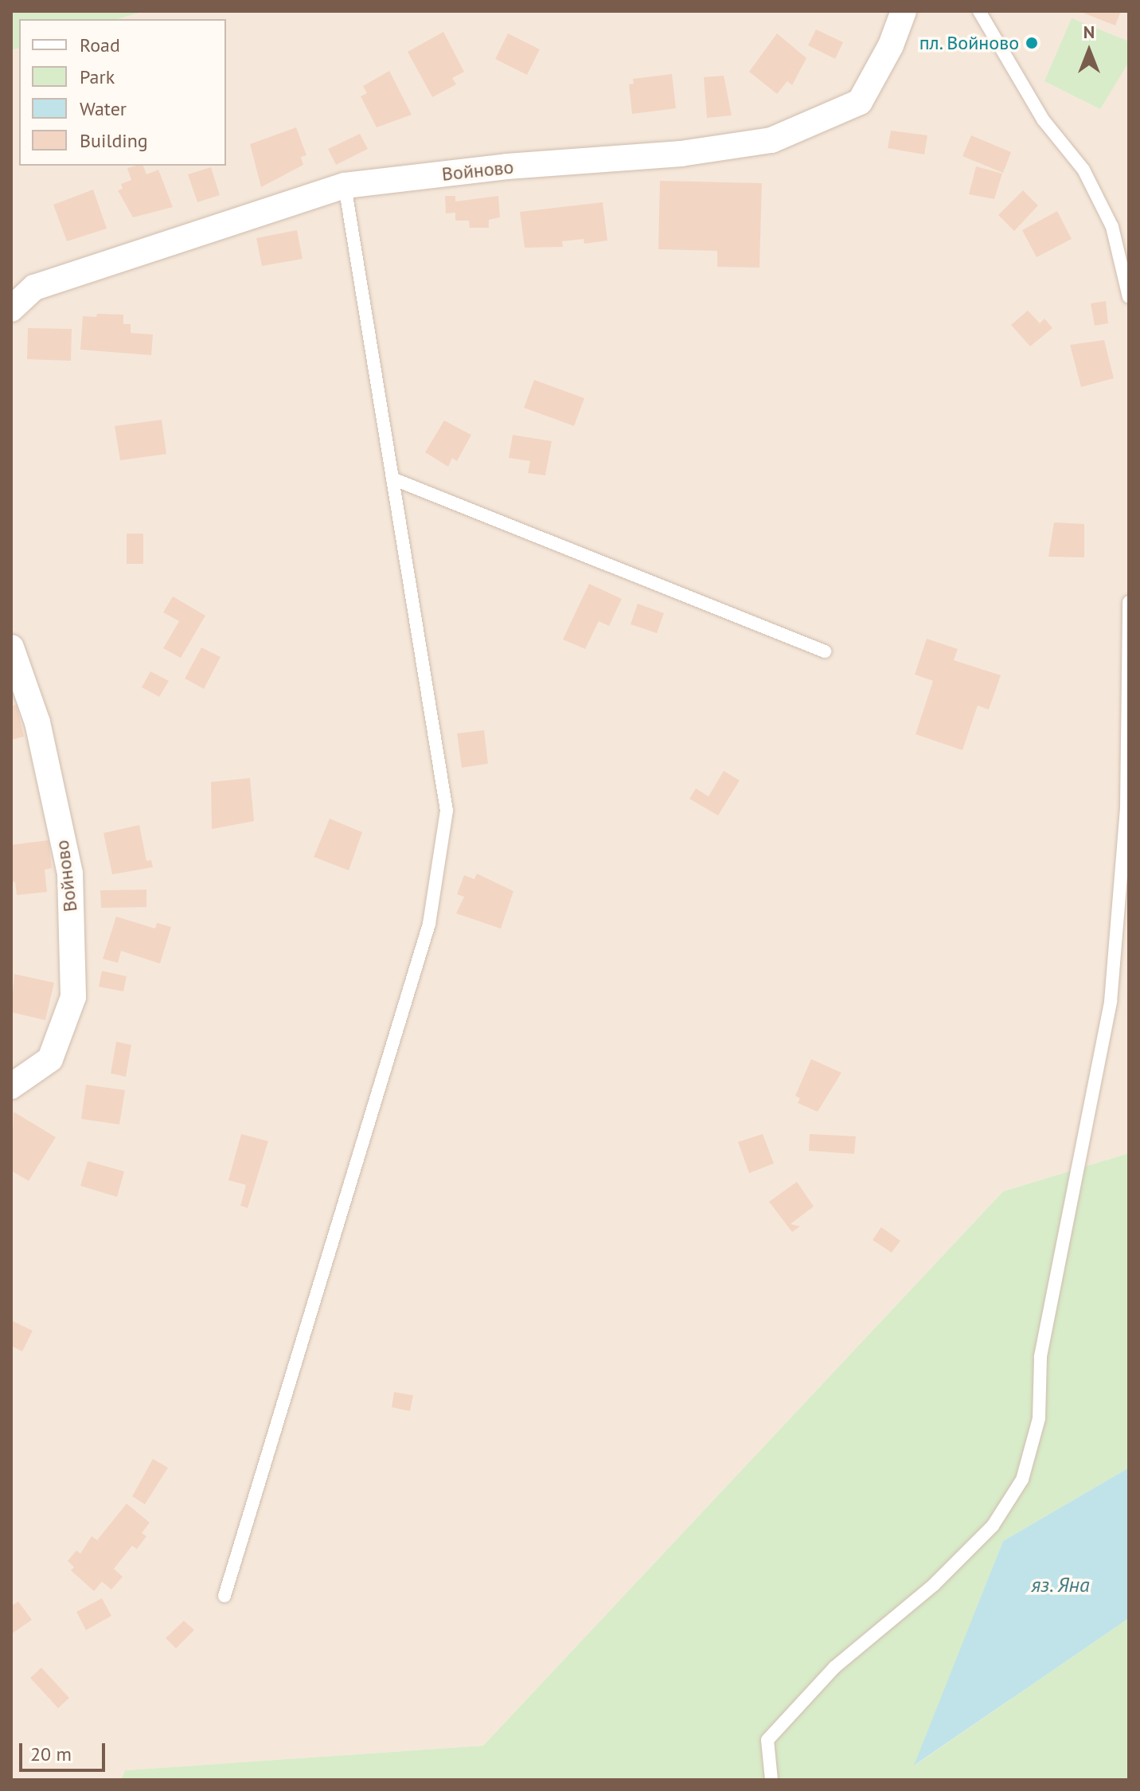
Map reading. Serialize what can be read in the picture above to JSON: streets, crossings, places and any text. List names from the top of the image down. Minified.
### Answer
{"streets":{"street":["Войново"]},"water":["яз. Яна"],"places":["пл. Войново"],"legend":["Road","Park","Water","Building"],"scale_bar":"20 m","north":"top"}
